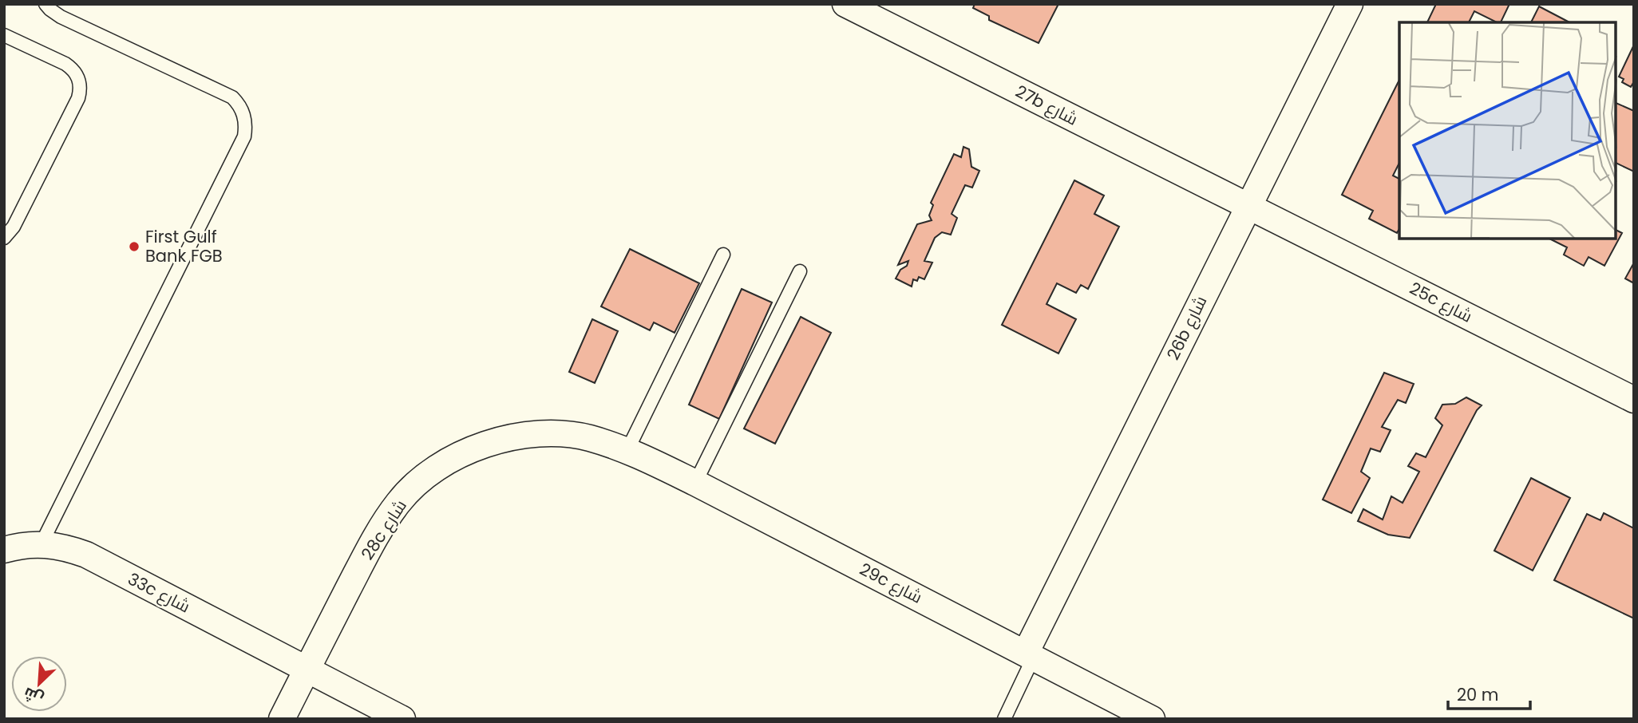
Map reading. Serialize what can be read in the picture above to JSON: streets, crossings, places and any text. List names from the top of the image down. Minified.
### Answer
{"streets":{"street":["27b شارع","25c شارع","26b شارع","28c شارع","29c شارع","33c شارع"]},"crossings":[["27b شارع","25c شارع"],["27b شارع","26b شارع"],["25c شارع","26b شارع"],["26b شارع","29c شارع"],["28c شارع","29c شارع"],["28c شارع","33c شارع"]],"places":["First Gulf Bank FGB"],"scale_bar":"20 m","north":"bottom left"}
